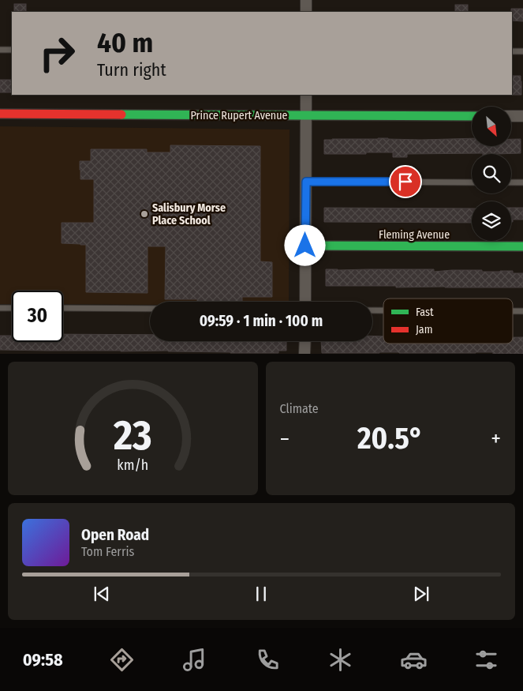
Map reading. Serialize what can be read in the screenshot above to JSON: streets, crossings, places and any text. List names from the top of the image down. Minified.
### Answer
{"streets":{"street":["Prince Rupert Avenue","Fleming Avenue"]},"places":["Salisbury Morse Place School"],"legend":["Fast","Jam"],"north":"bottom right","page":{"turn":["40 m","Turn right"],"limit":"30","trip":"09:59 · 1 min · 100 m","tile":"Climate","heat":["−","20.5°","+"],"song":["Open Road","Tom Ferris"],"tabs":"09:58","gauge":["23","km/h"]}}
